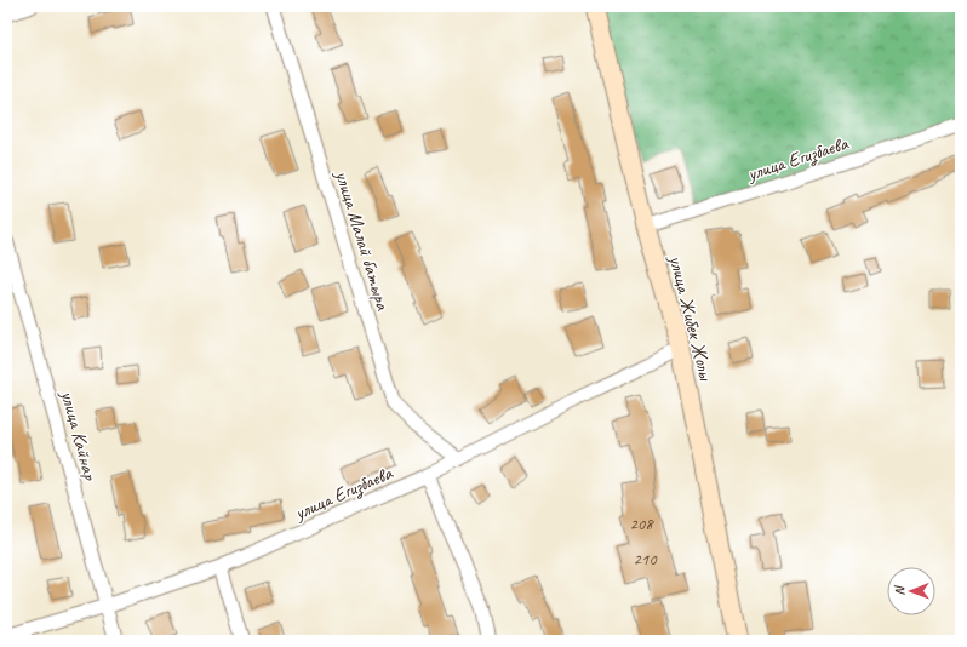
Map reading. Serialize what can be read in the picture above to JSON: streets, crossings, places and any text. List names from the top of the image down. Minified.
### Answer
{"streets":{"main road":["улица Жибек Жолы"],"street":["улица Егизбаева","улица Малай батыра","улица Кайнар"]},"crossings":[["улица Егизбаева","улица Малай батыра"],["улица Егизбаева","улица Жибек Жолы"],["улица Егизбаева","улица Кайнар"]],"house_numbers":["208","210"],"north":"left"}
